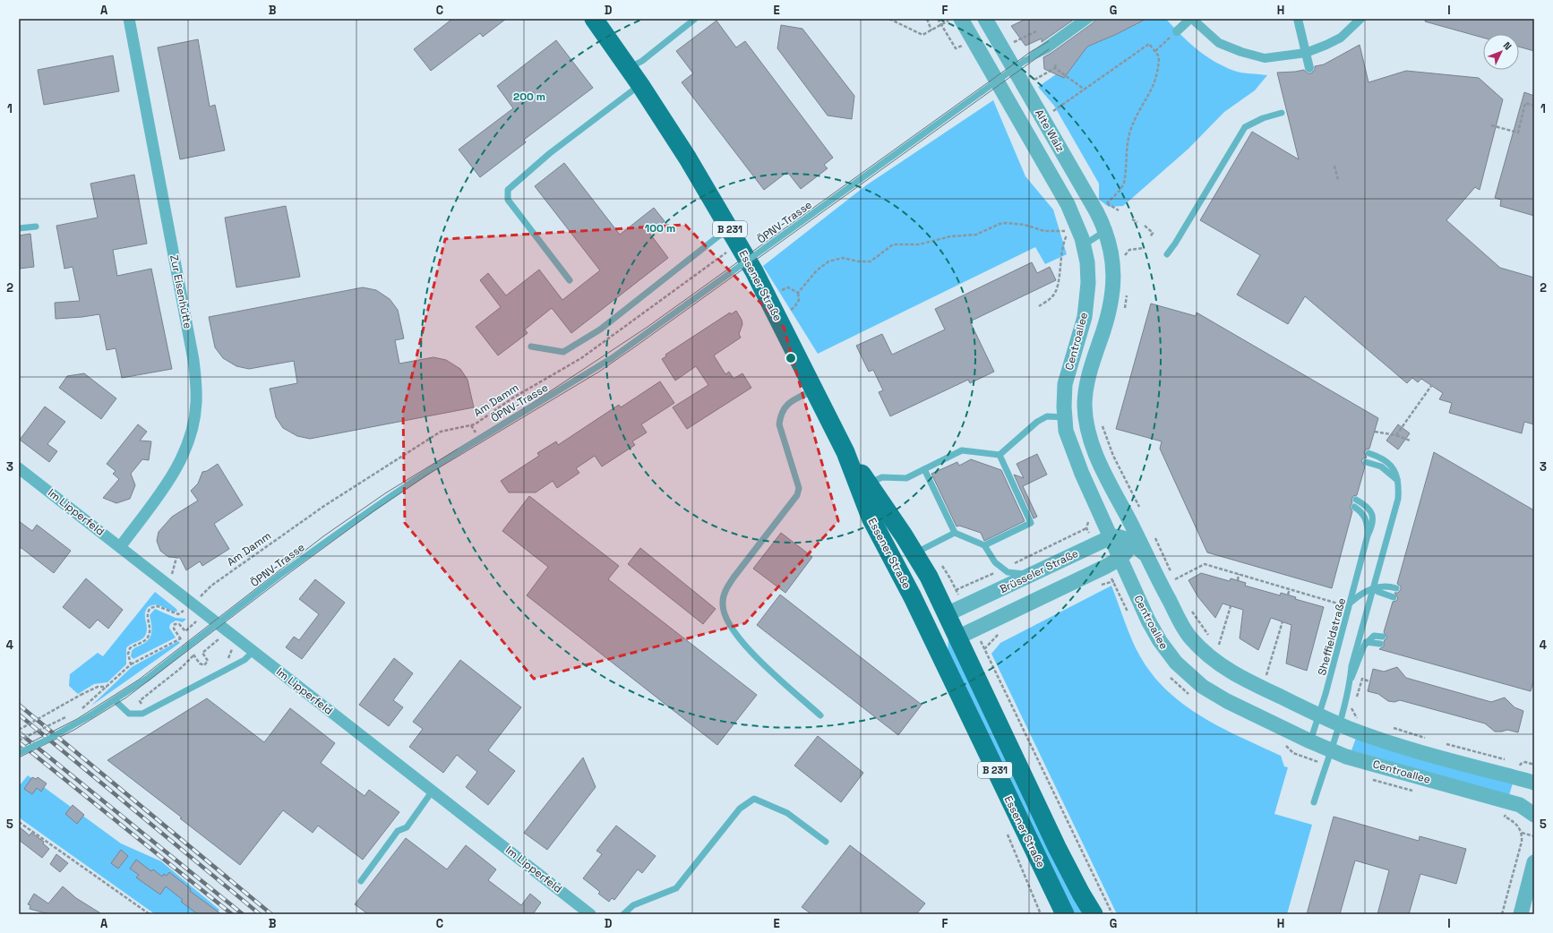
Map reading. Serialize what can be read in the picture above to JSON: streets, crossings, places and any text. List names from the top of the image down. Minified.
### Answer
{"streets":{"main road":["B 231","Essener Straße"],"street":["Alte Walz","Zur Eisenhütte","Centroallee","Im Lipperfeld","Brüsseler Straße"],"lane":["ÖPNV-Trasse","Sheffieldstraße"],"path":["Am Damm"]},"crossings":[["Alte Walz","Centroallee"],["Essener Straße","Am Damm"],["Essener Straße","Brüsseler Straße"],["Zur Eisenhütte","Im Lipperfeld"],["Centroallee","Brüsseler Straße"],["Centroallee","Sheffieldstraße"],["Am Damm","Im Lipperfeld"]],"north":"top right","grid":{"columns":["A","B","C","D","E","F","G","H","I"],"rows":["1","2","3","4","5"]},"rings":["200 m","100 m"]}
